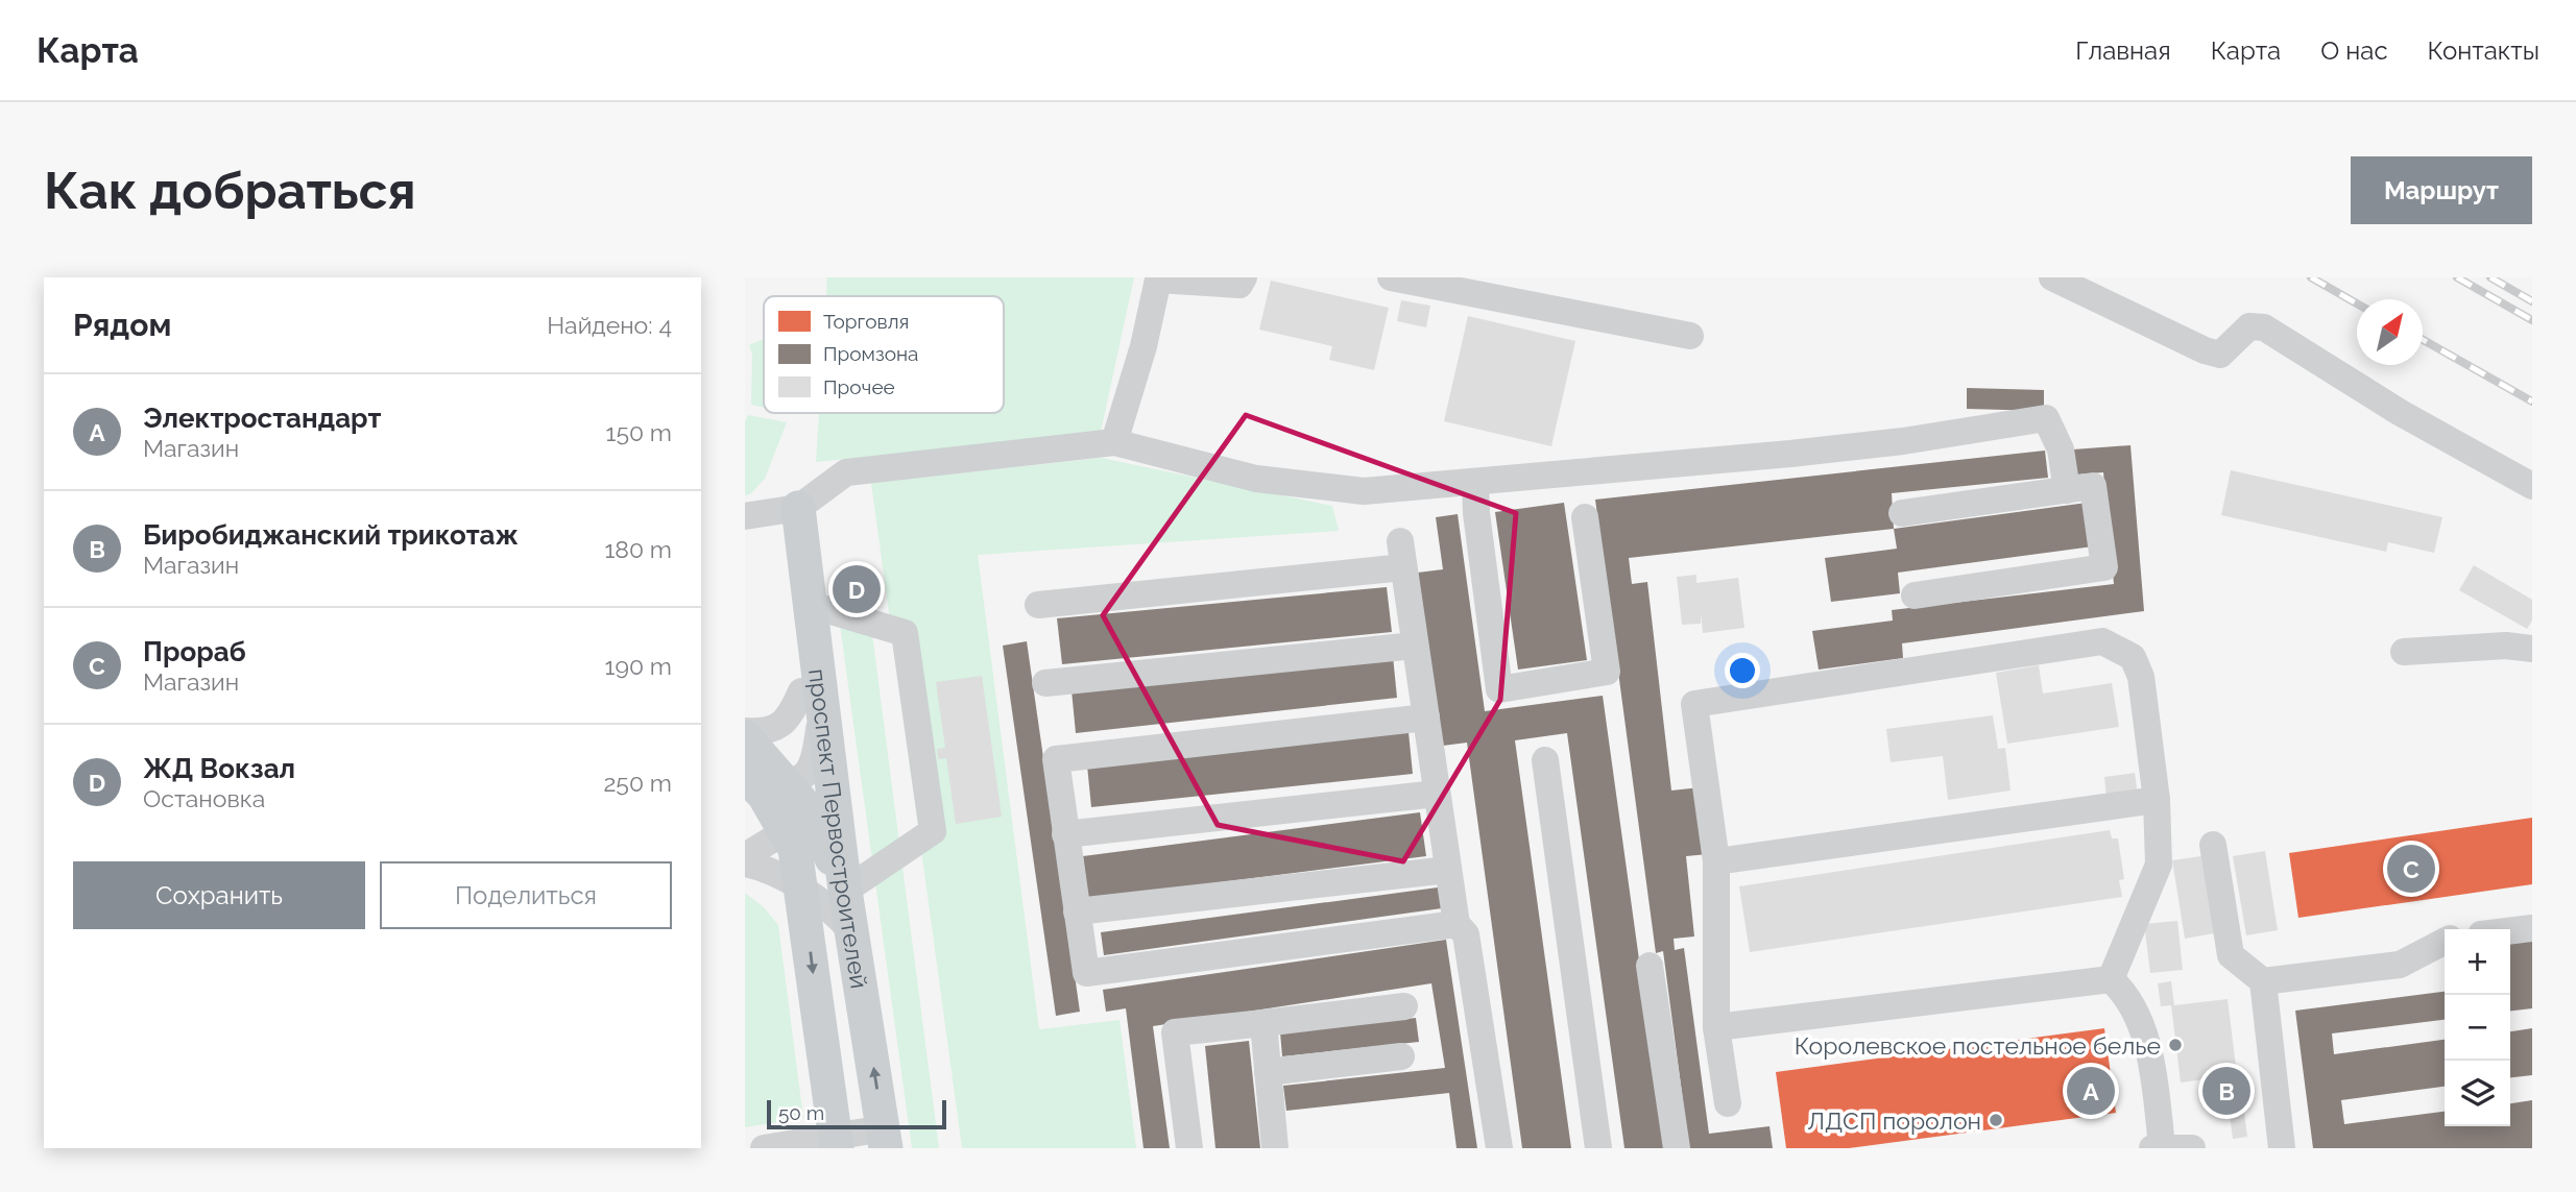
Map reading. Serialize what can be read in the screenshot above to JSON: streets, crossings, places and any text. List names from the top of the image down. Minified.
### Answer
{"streets":{"main road":["проспект Первостроителей"]},"places":["Королевское постельное белье","ЛДСП поролон"],"legend":["Торговля","Промзона","Прочее"],"scale_bar":"50 m","north":"top right","page":{"header":"Карта","nav":["Главная","Карта","О нас","Контакты"],"buttons":["Маршрут",["Сохранить","Поделиться"]],"title":"Как добраться","heading":["Рядом","Найдено: 4"],"list":[{"mark":"A","name":"Электростандарт","note":"Магазин","value":"150 m"},{"mark":"B","name":"Биробиджанский трикотаж","note":"Магазин","value":"180 m"},{"mark":"C","name":"Прораб","note":"Магазин","value":"190 m"},{"mark":"D","name":"ЖД Вокзал","note":"Остановка","value":"250 m"}],"pins":["D","C","A","B"],"map_buttons":["+","−"],"scale":"50 m"}}
